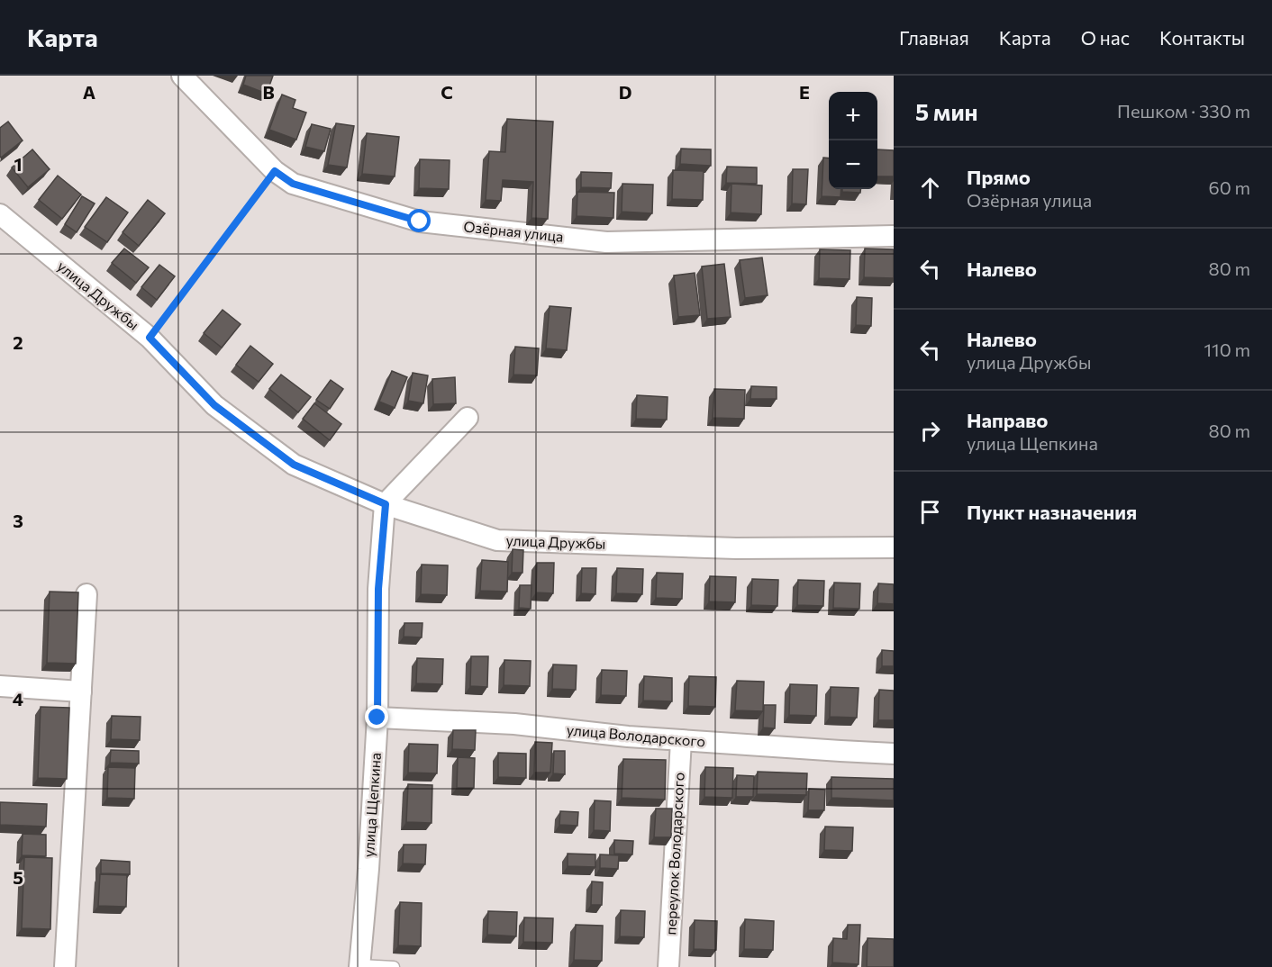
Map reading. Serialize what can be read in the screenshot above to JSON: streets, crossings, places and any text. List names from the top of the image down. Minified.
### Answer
{"streets":{"street":["Озёрная улица","улица Дружбы","улица Володарского","улица Щепкина","переулок Володарского"]},"crossings":[["улица Дружбы","улица Щепкина"],["улица Володарского","улица Щепкина"],["улица Володарского","переулок Володарского"]],"page":{"header":"Карта","nav":["Главная","Карта","О нас","Контакты"],"heading":["5 мин","Пешком · 330 m"],"map_buttons":["+","−"],"list":[["Прямо","Озёрная улица","60 m"],["Налево","80 m"],["Налево","улица Дружбы","110 m"],["Направо","улица Щепкина","80 m"],"Пункт назначения"]},"grid":{"columns":["A","B","C","D","E"],"rows":["1","2","3","4","5"]}}
